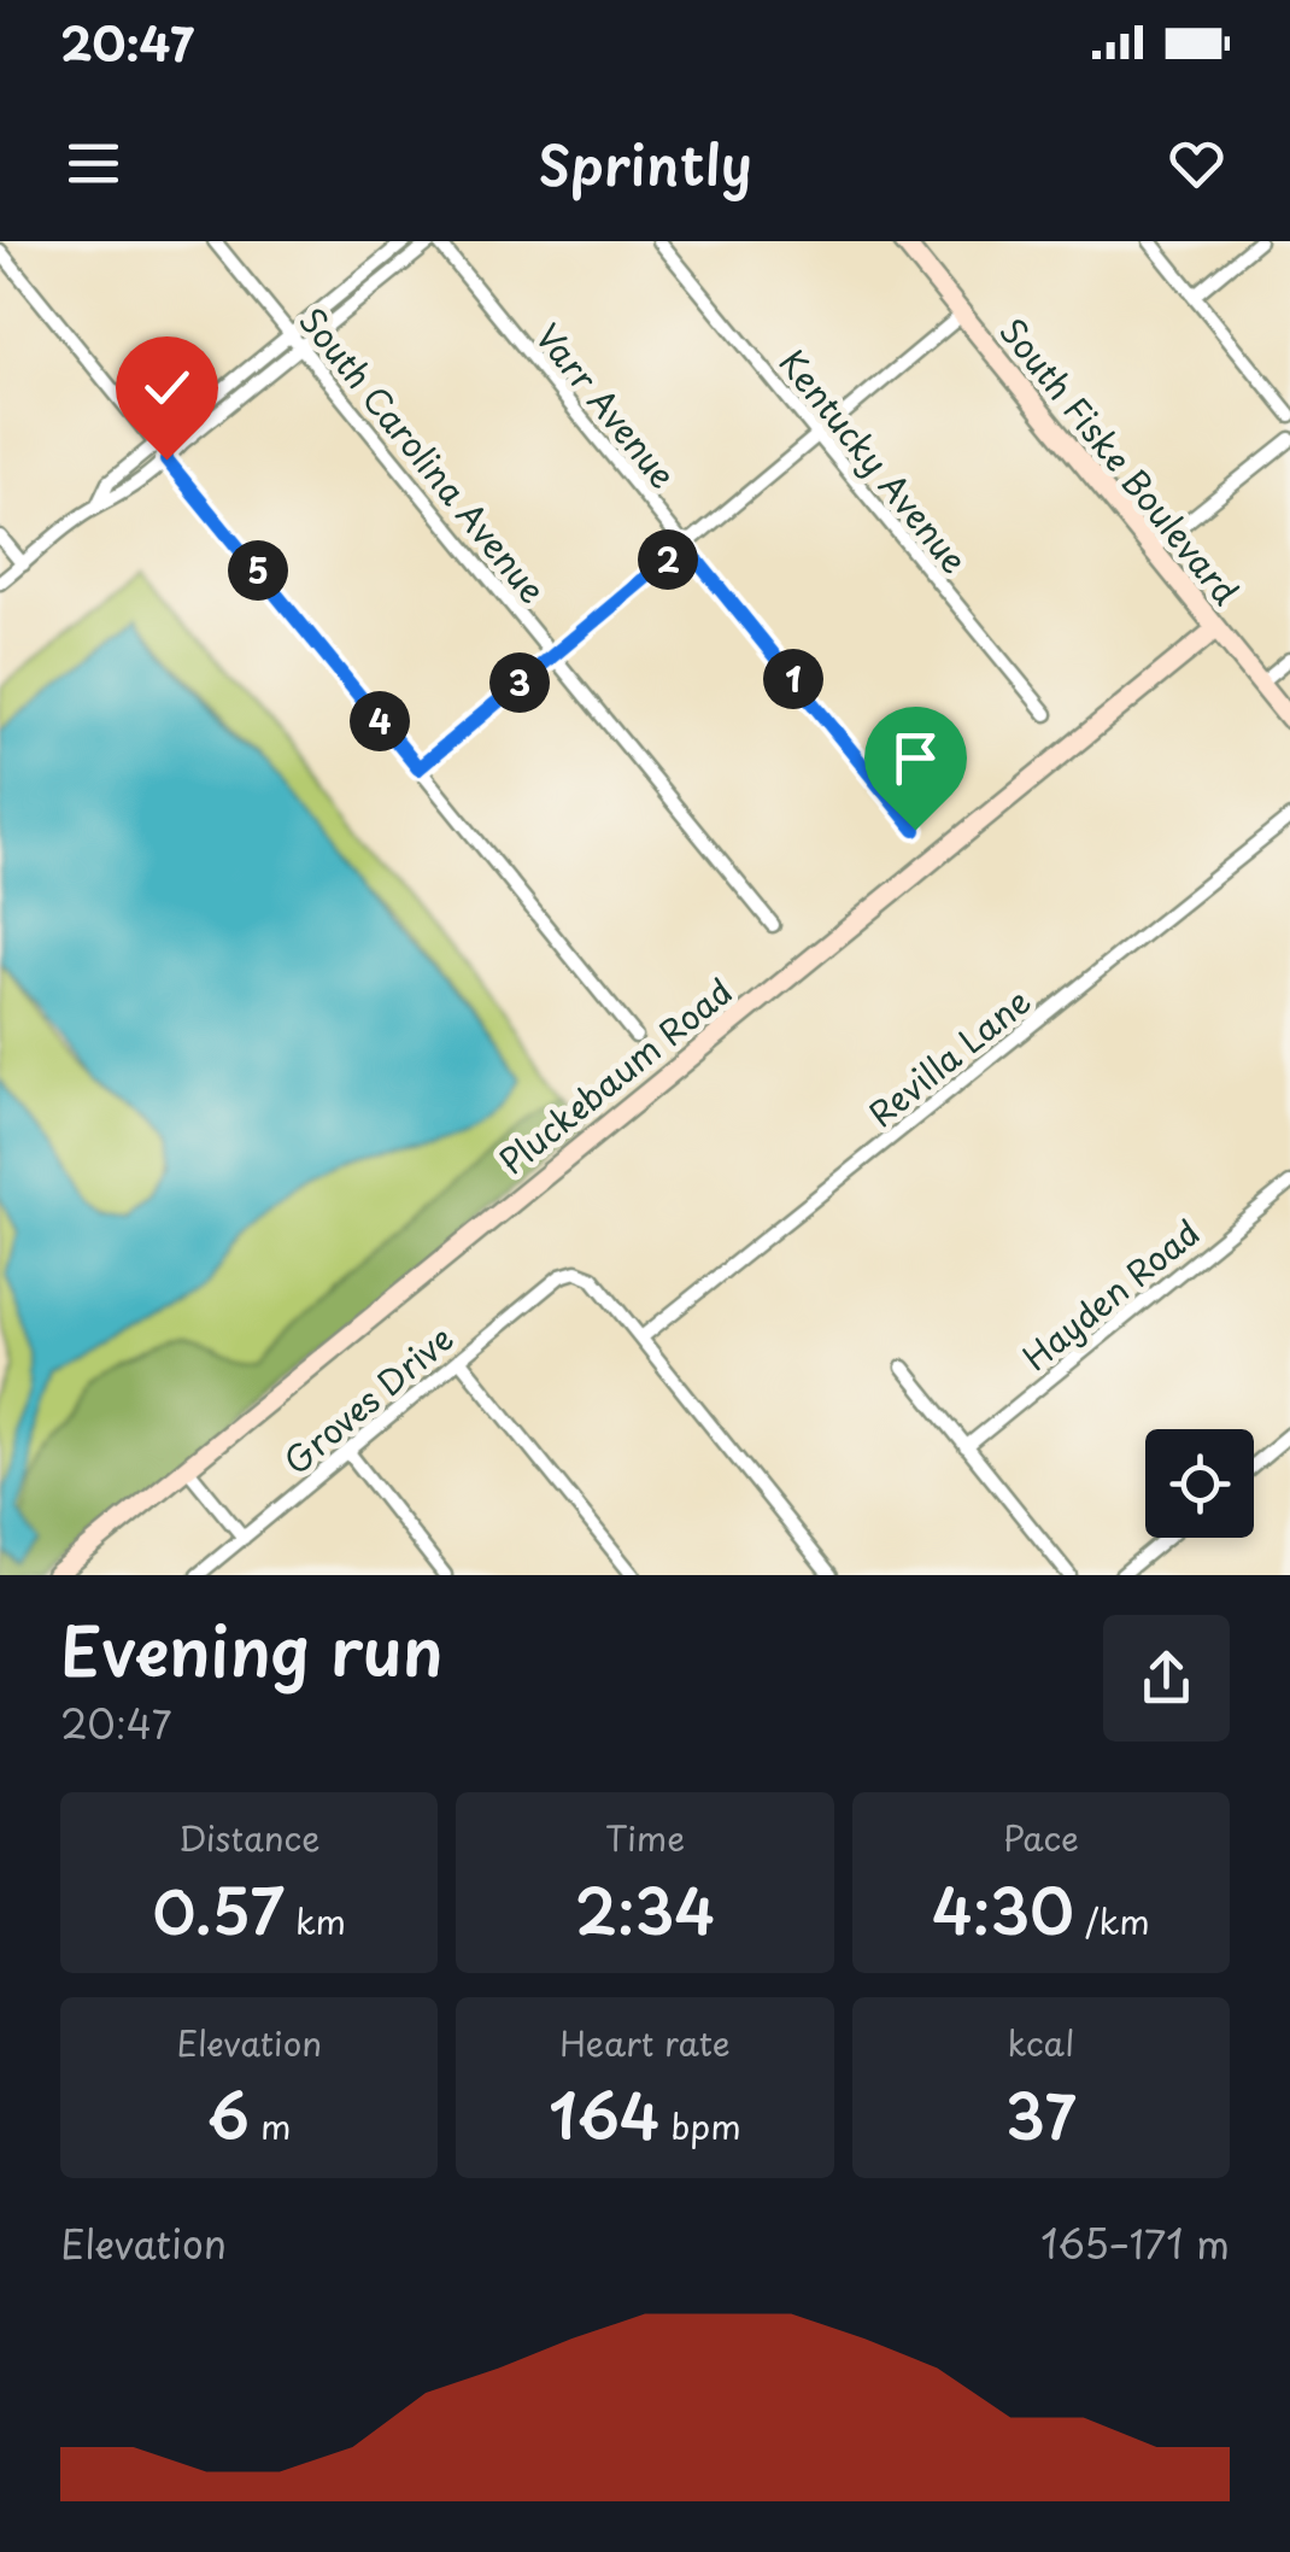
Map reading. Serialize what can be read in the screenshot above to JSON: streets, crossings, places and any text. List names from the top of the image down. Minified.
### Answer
{"streets":{"street":["Varr Avenue","South Carolina Avenue","Kentucky Avenue","South Fiske Boulevard","Revilla Lane","Pluckebaum Road","Hayden Road","Groves Drive"]},"crossings":[["South Fiske Boulevard","Pluckebaum Road"],["Revilla Lane","Groves Drive"]],"page":{"status":"20:47","header":"Sprintly","pins":["2","5","1","3","4"],"heading":["Evening run","20:47"],"stats":[["Distance","0.57 km"],["Time","2:34"],["Pace","4:30 /km"],["Elevation","6 m"],["Heart rate","164 bpm"],["kcal","37"]],"chart":["Elevation","165–171 m"]}}
